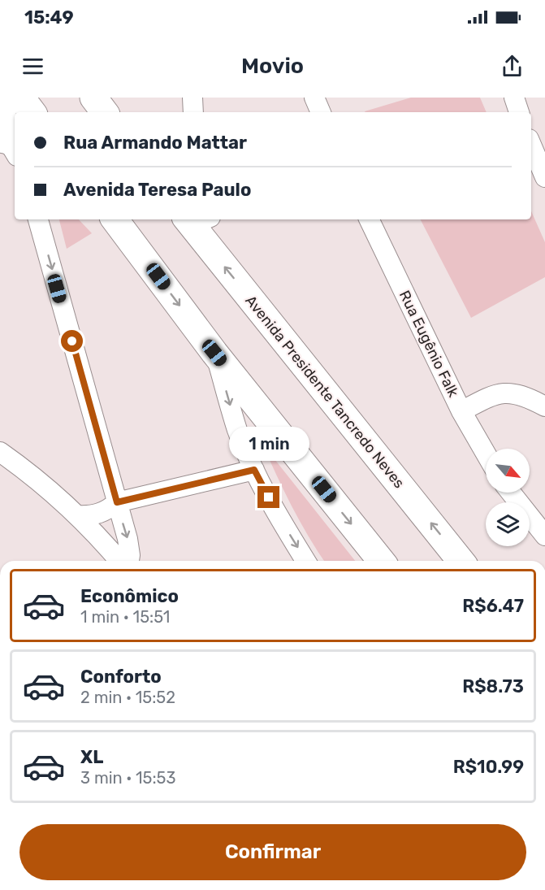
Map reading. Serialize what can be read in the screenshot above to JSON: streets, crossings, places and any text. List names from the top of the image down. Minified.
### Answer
{"streets":{"highway":["Avenida Presidente Tancredo Neves"],"street":["Rua Eugênio Falk"]},"north":"bottom right","page":{"status":"15:49","header":"Movio","banner":["Rua Armando Mattar","Avenida Teresa Paulo"],"bubble":"1 min","list":[{"name":"Econômico","note":"1 min · 15:51","value":"R$6.47"},{"name":"Conforto","note":"2 min · 15:52","value":"R$8.73"},{"name":"XL","note":"3 min · 15:53","value":"R$10.99"}],"buttons":"Confirmar"}}
